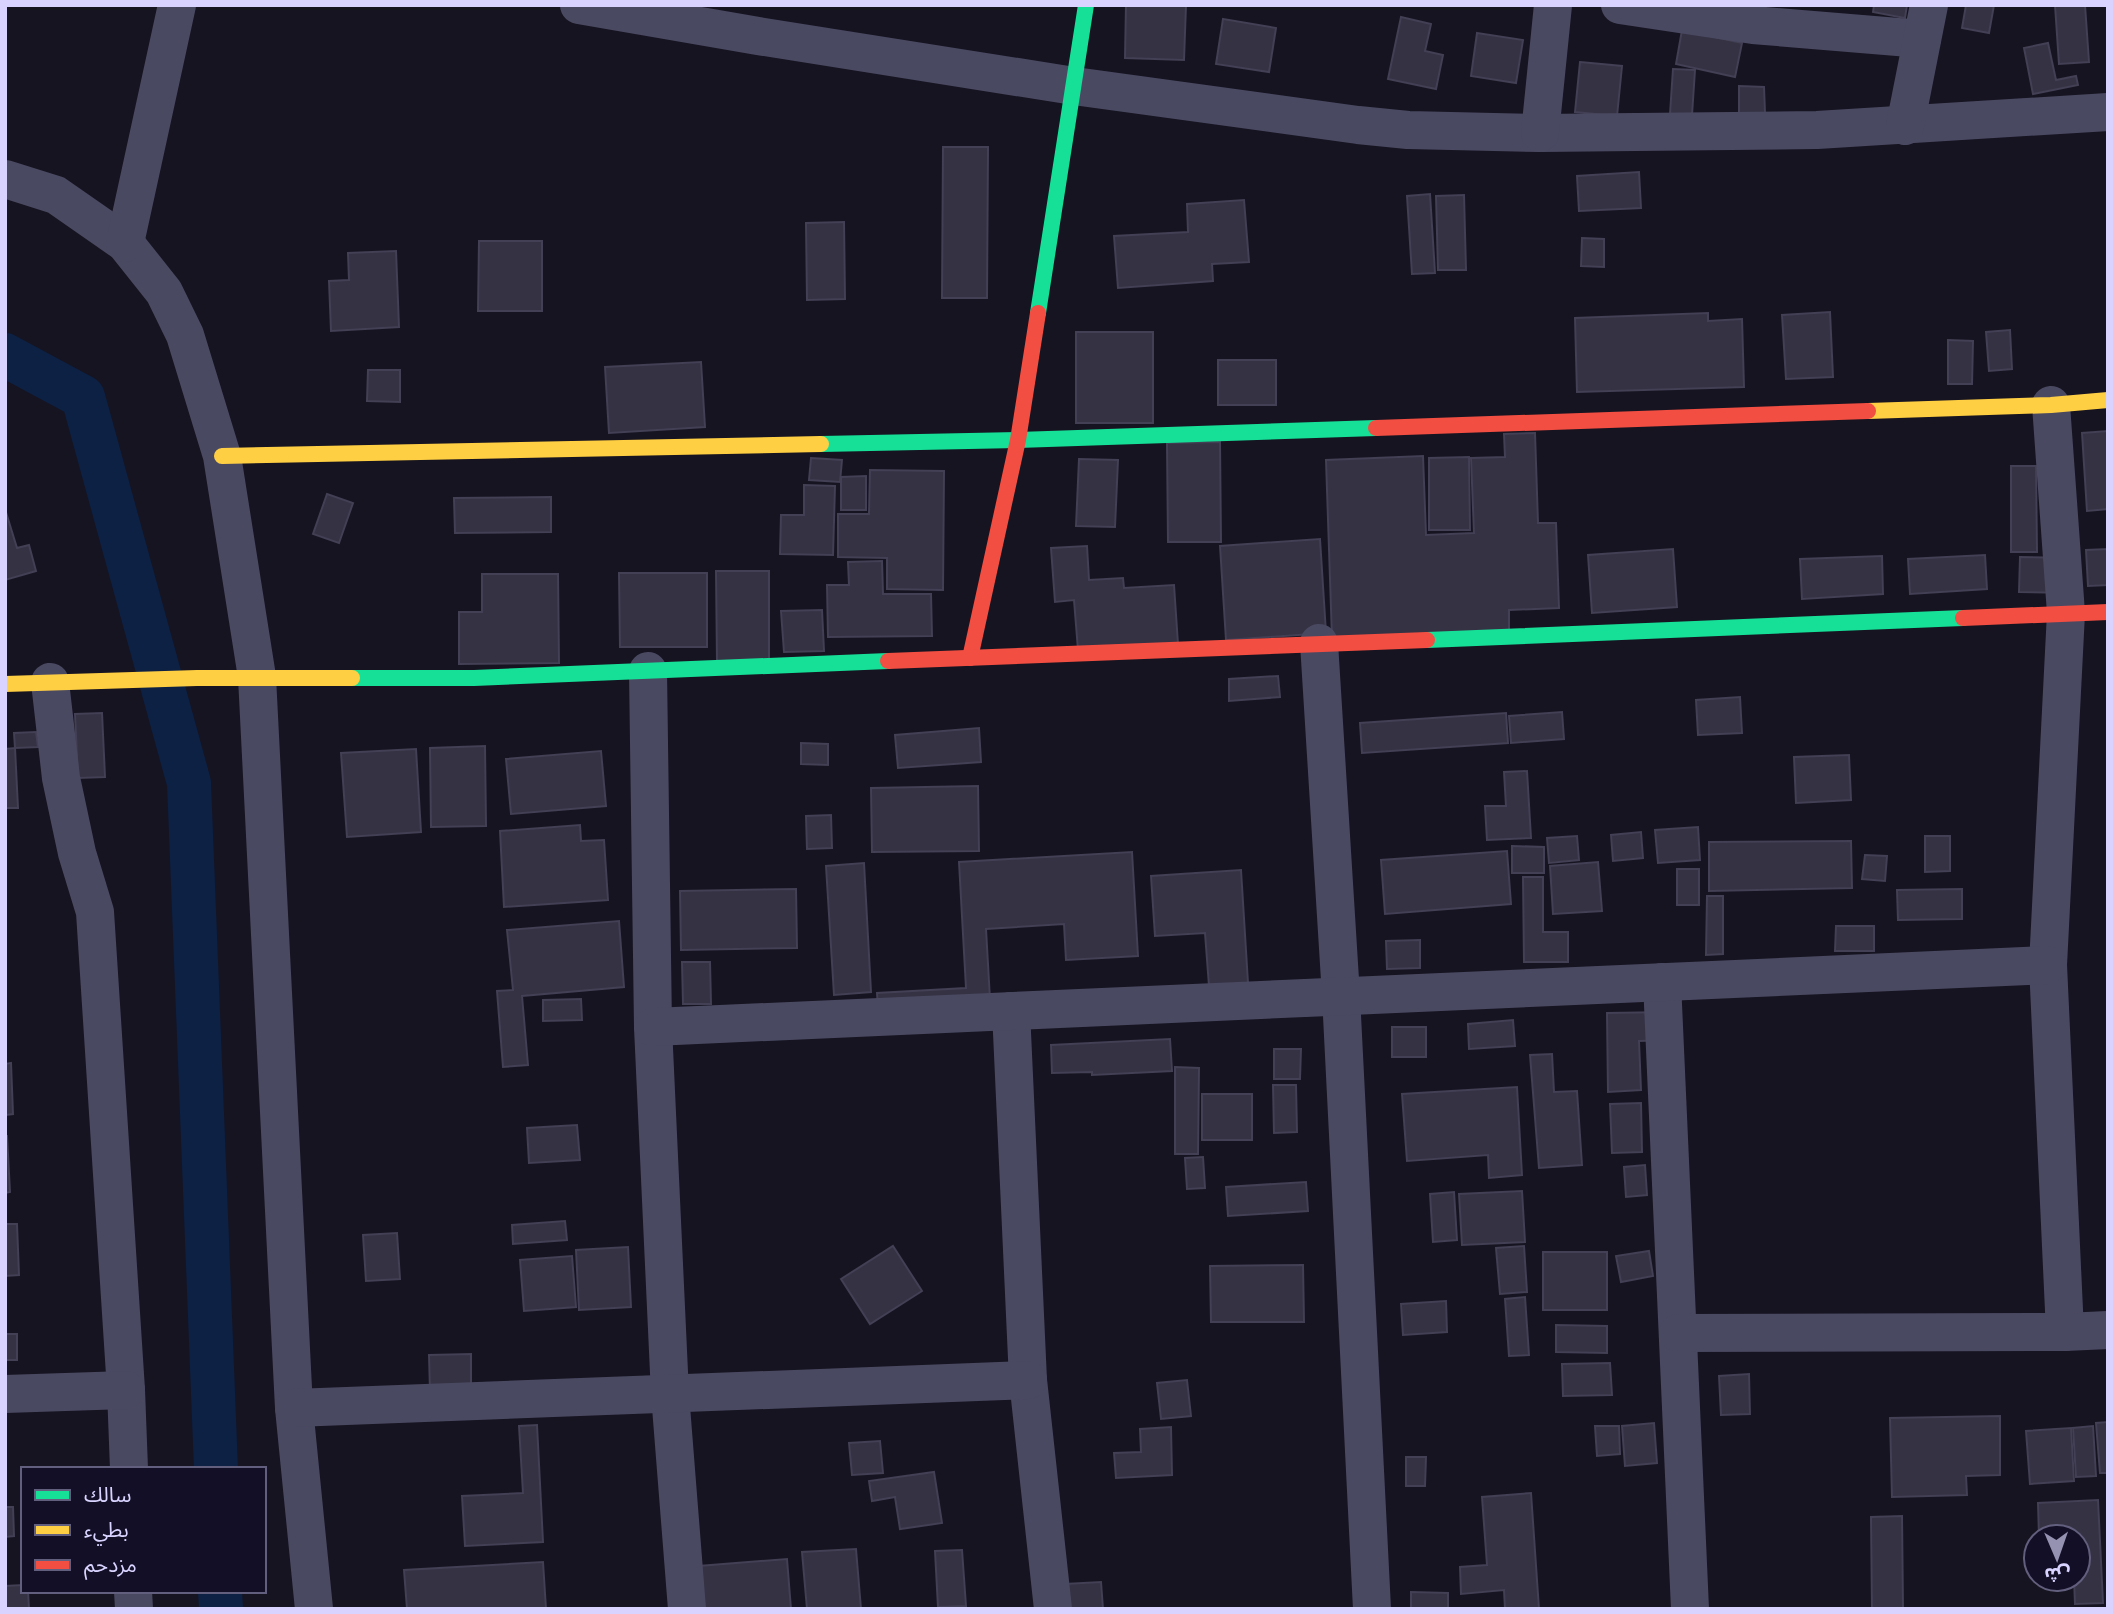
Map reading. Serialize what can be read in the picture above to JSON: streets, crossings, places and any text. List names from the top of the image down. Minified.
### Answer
{"legend":["سالك","بطيء","مزدحم"],"north":"bottom"}
